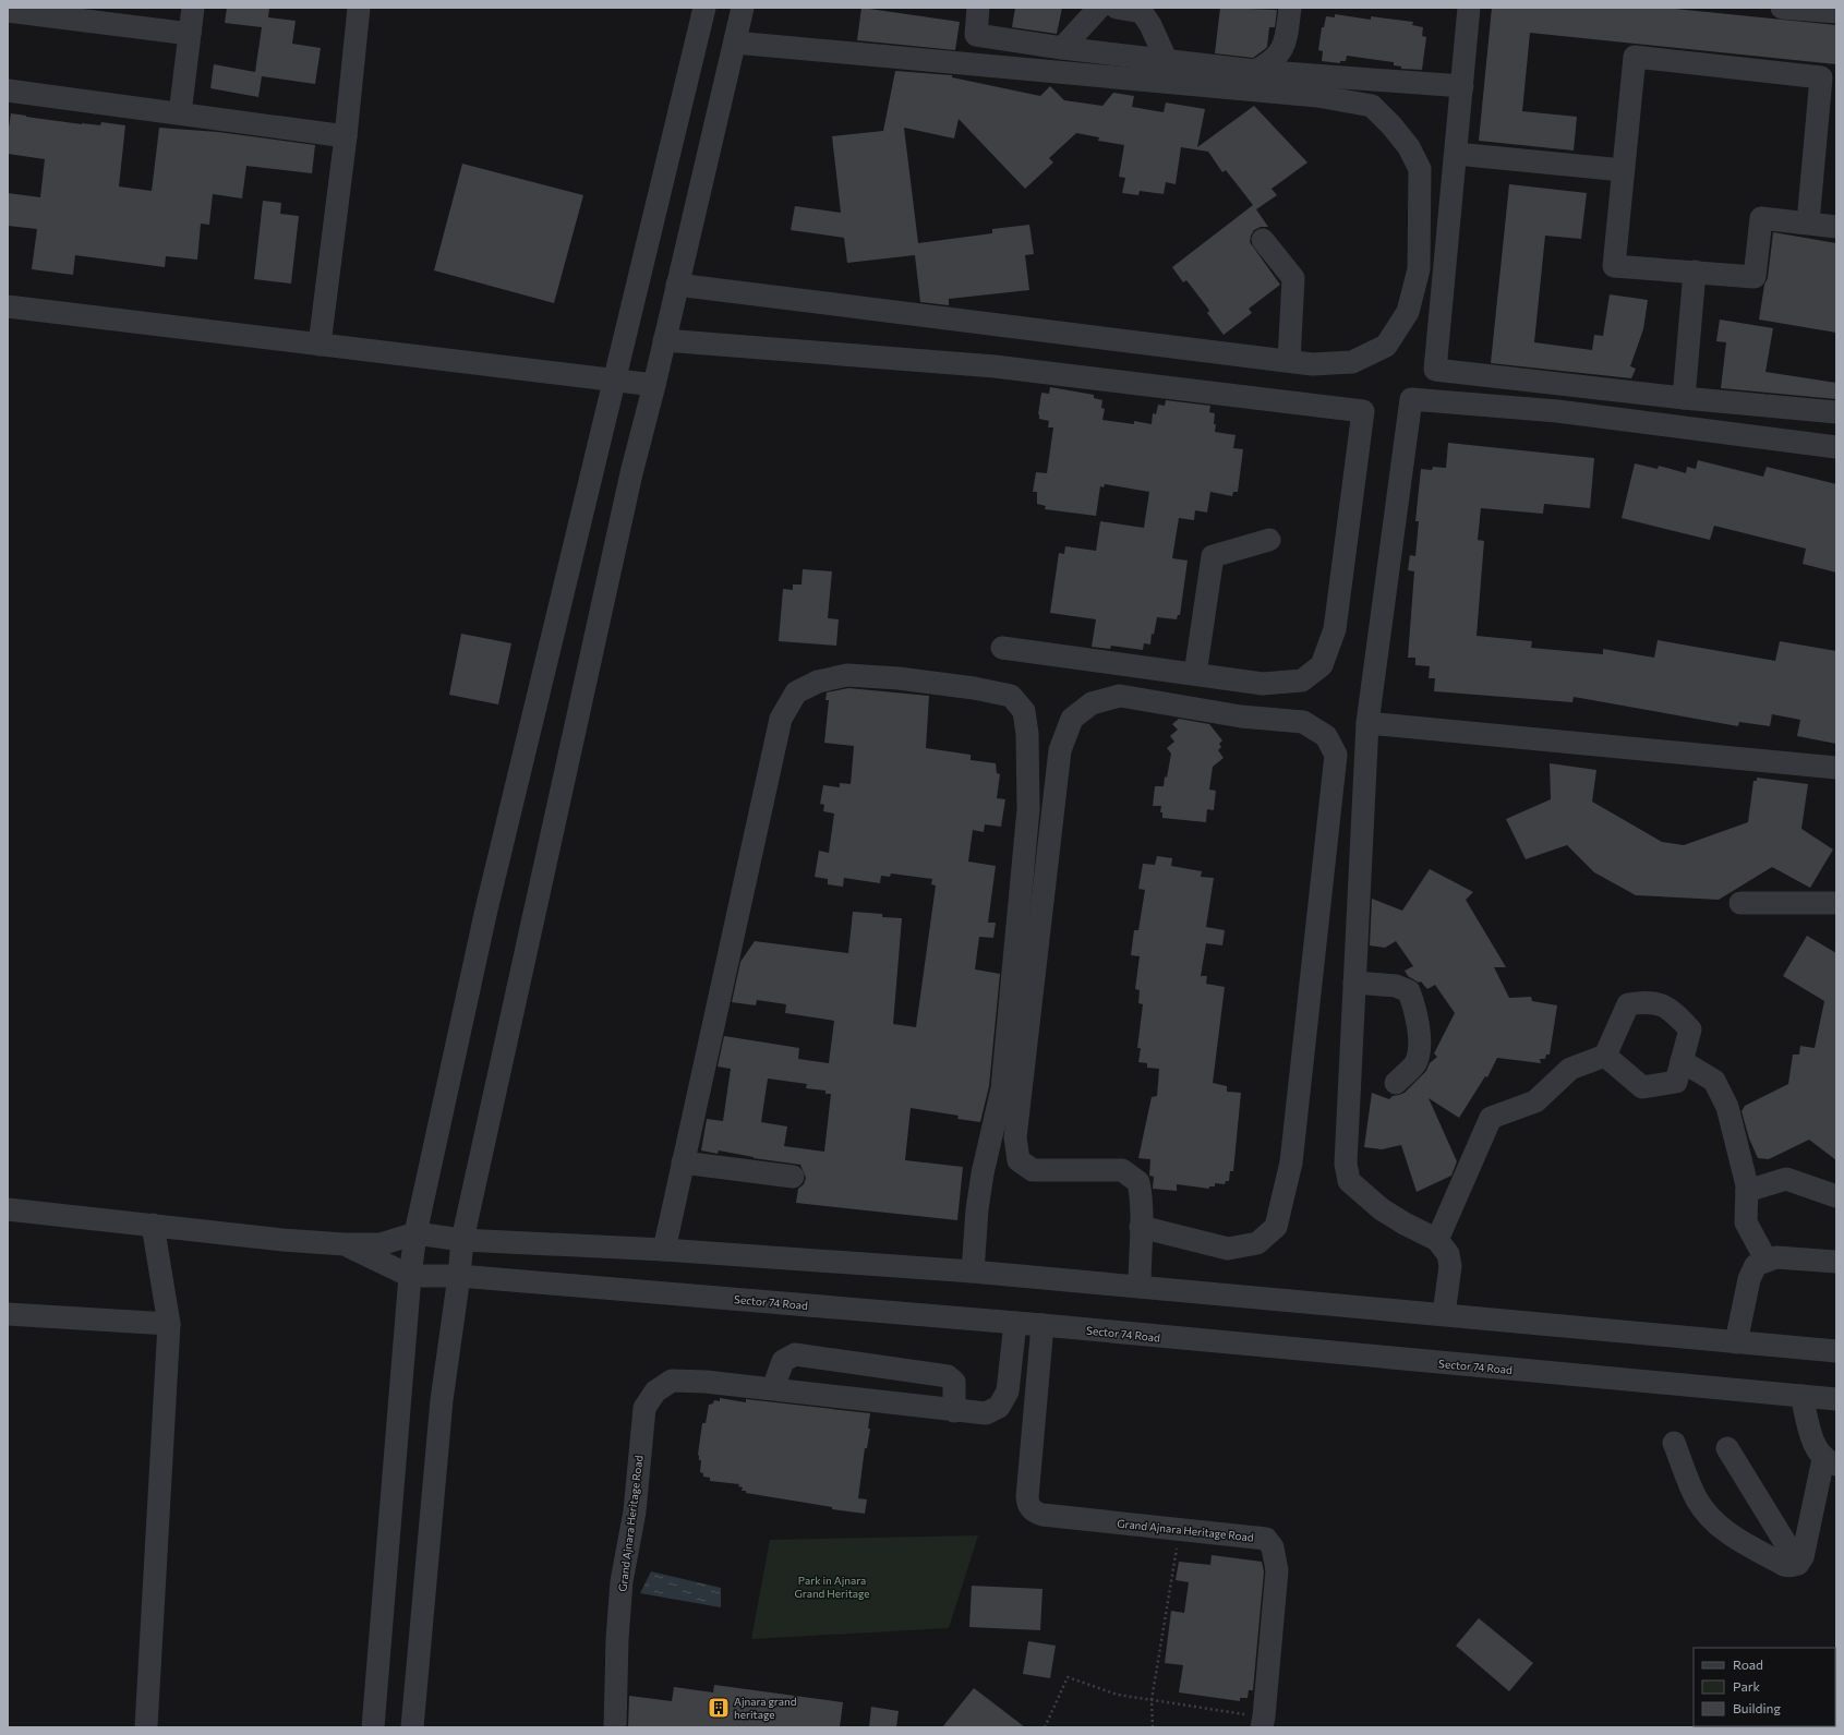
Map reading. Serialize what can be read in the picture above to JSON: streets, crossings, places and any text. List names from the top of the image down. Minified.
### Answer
{"streets":{"street":["Sector 74 Road","Grand Ajnara Heritage Road"]},"crossings":[["Sector 74 Road","Grand Ajnara Heritage Road"]],"parks":["Park in Ajnara Grand Heritage"],"places":{"building":["Ajnara grand heritage"]},"legend":["Road","Park","Building"]}
